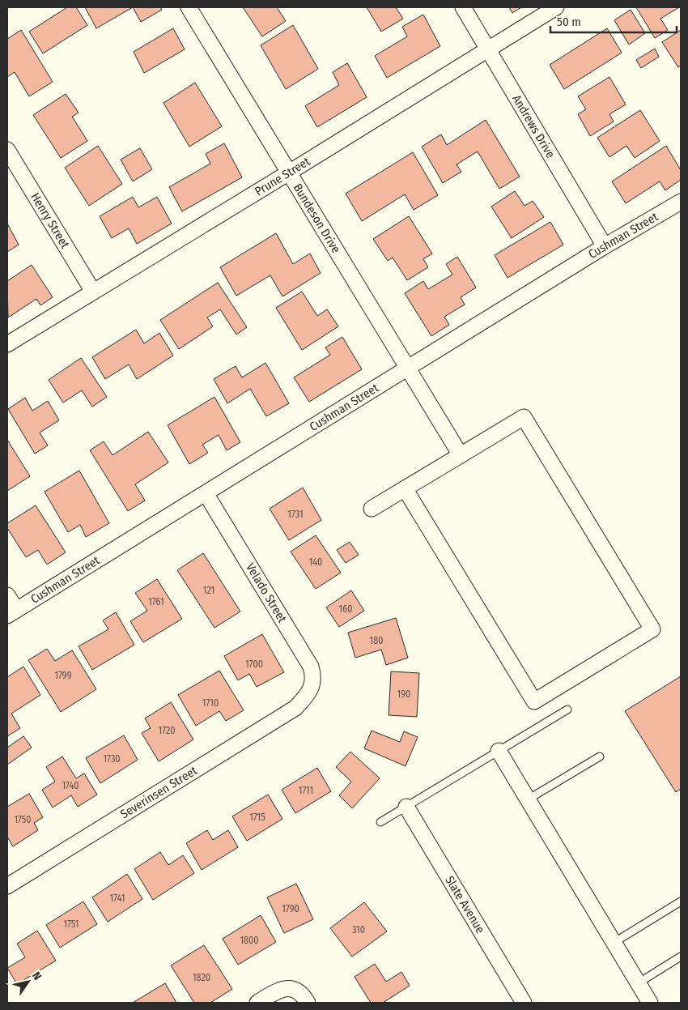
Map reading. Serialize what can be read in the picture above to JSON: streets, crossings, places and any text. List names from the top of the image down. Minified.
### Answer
{"streets":{"street":["Andrews Drive","Prune Street","Bundeson Drive","Henry Street","Cushman Street","Velado Street","Severinsen Street","Slate Avenue"]},"crossings":[["Andrews Drive","Prune Street"],["Andrews Drive","Cushman Street"],["Prune Street","Bundeson Drive"],["Prune Street","Henry Street"],["Bundeson Drive","Cushman Street"],["Cushman Street","Velado Street"],["Velado Street","Severinsen Street"]],"house_numbers":["1731","140","121","1761","160","180","1700","1799","190","1710","1720","1730","1740","1711","1715","1750","1741","1790","1751","310","1800","1820"],"scale_bar":"50 m","north":"top right"}
